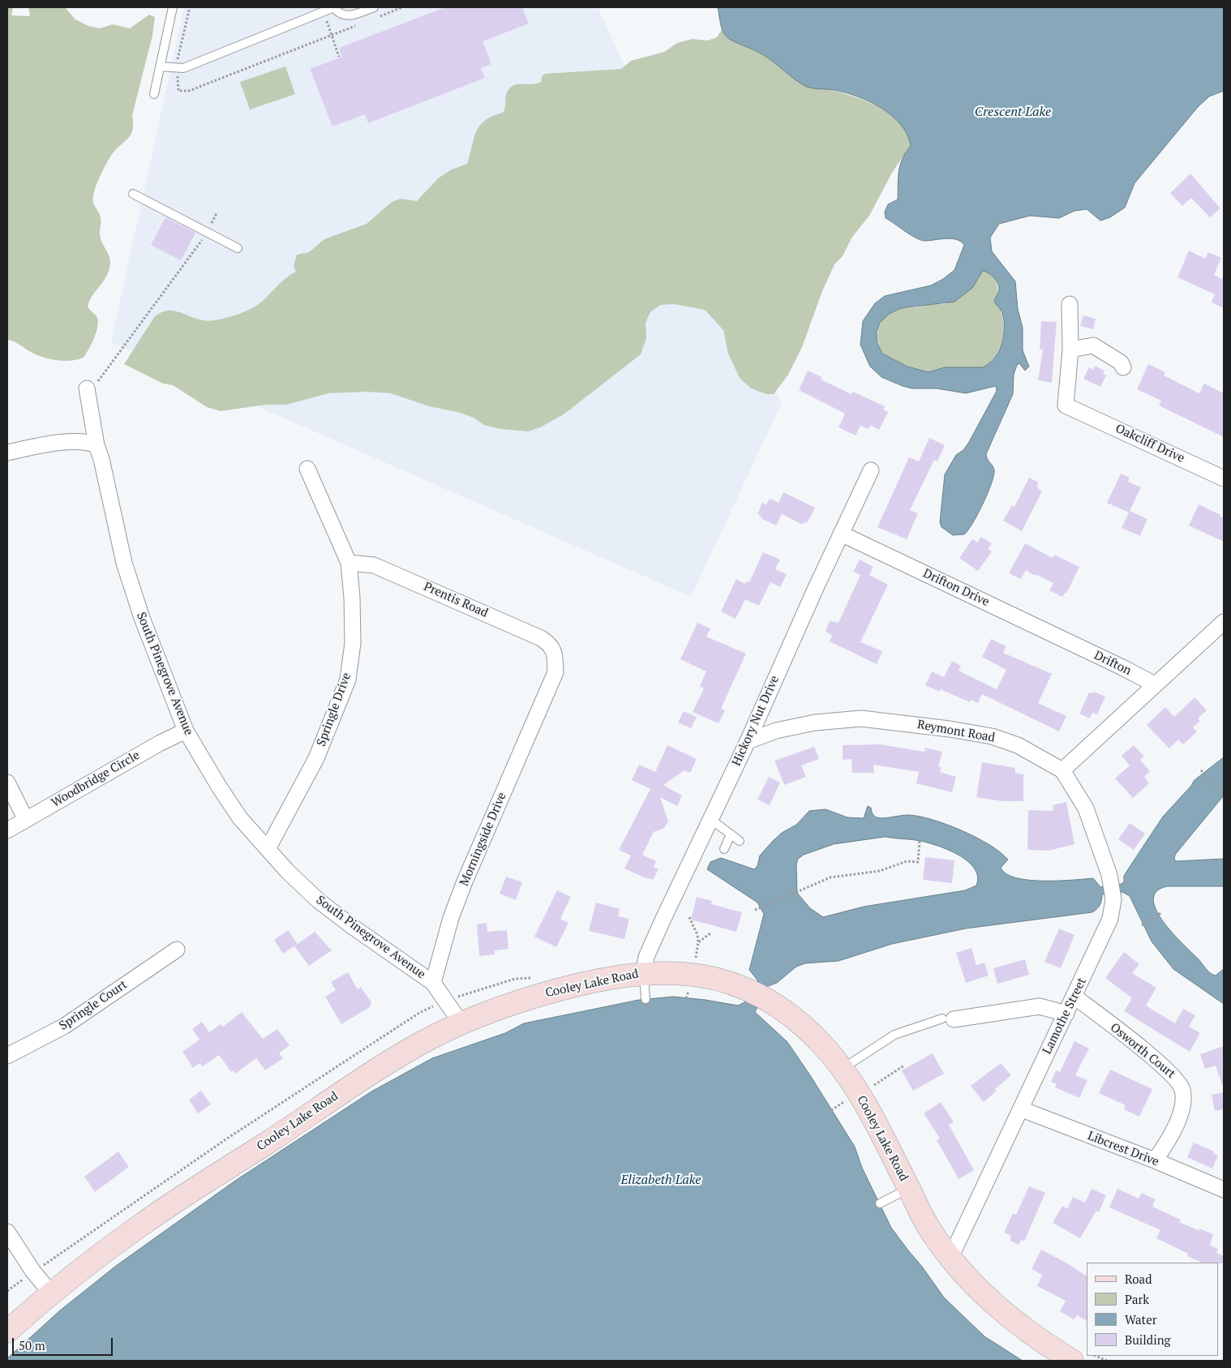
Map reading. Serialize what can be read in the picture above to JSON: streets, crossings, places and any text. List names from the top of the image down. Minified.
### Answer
{"streets":{"main road":["Cooley Lake Road"],"street":["Oakcliff Drive","Drifton Drive","Prentis Road","Drifton","South Pinegrove Avenue","Springle Drive","Hickory Nut Drive","Reymont Road","Woodbridge Circle","Morningside Drive","Springle Court","Lamothe Street","Osworth Court","Libcrest Drive"]},"crossings":[["Drifton Drive","Drifton"],["Drifton Drive","Hickory Nut Drive"],["Prentis Road","Springle Drive"],["Prentis Road","Morningside Drive"],["South Pinegrove Avenue","Springle Drive"],["South Pinegrove Avenue","Woodbridge Circle"],["South Pinegrove Avenue","Morningside Drive"],["Hickory Nut Drive","Reymont Road"],["Hickory Nut Drive","Cooley Lake Road"],["Reymont Road","Lamothe Street"],["Cooley Lake Road","Lamothe Street"],["Lamothe Street","Osworth Court"],["Lamothe Street","Libcrest Drive"],["Osworth Court","Libcrest Drive"]],"water":["Crescent Lake","Elizabeth Lake"],"legend":["Road","Park","Water","Building"],"scale_bar":"50 m"}
